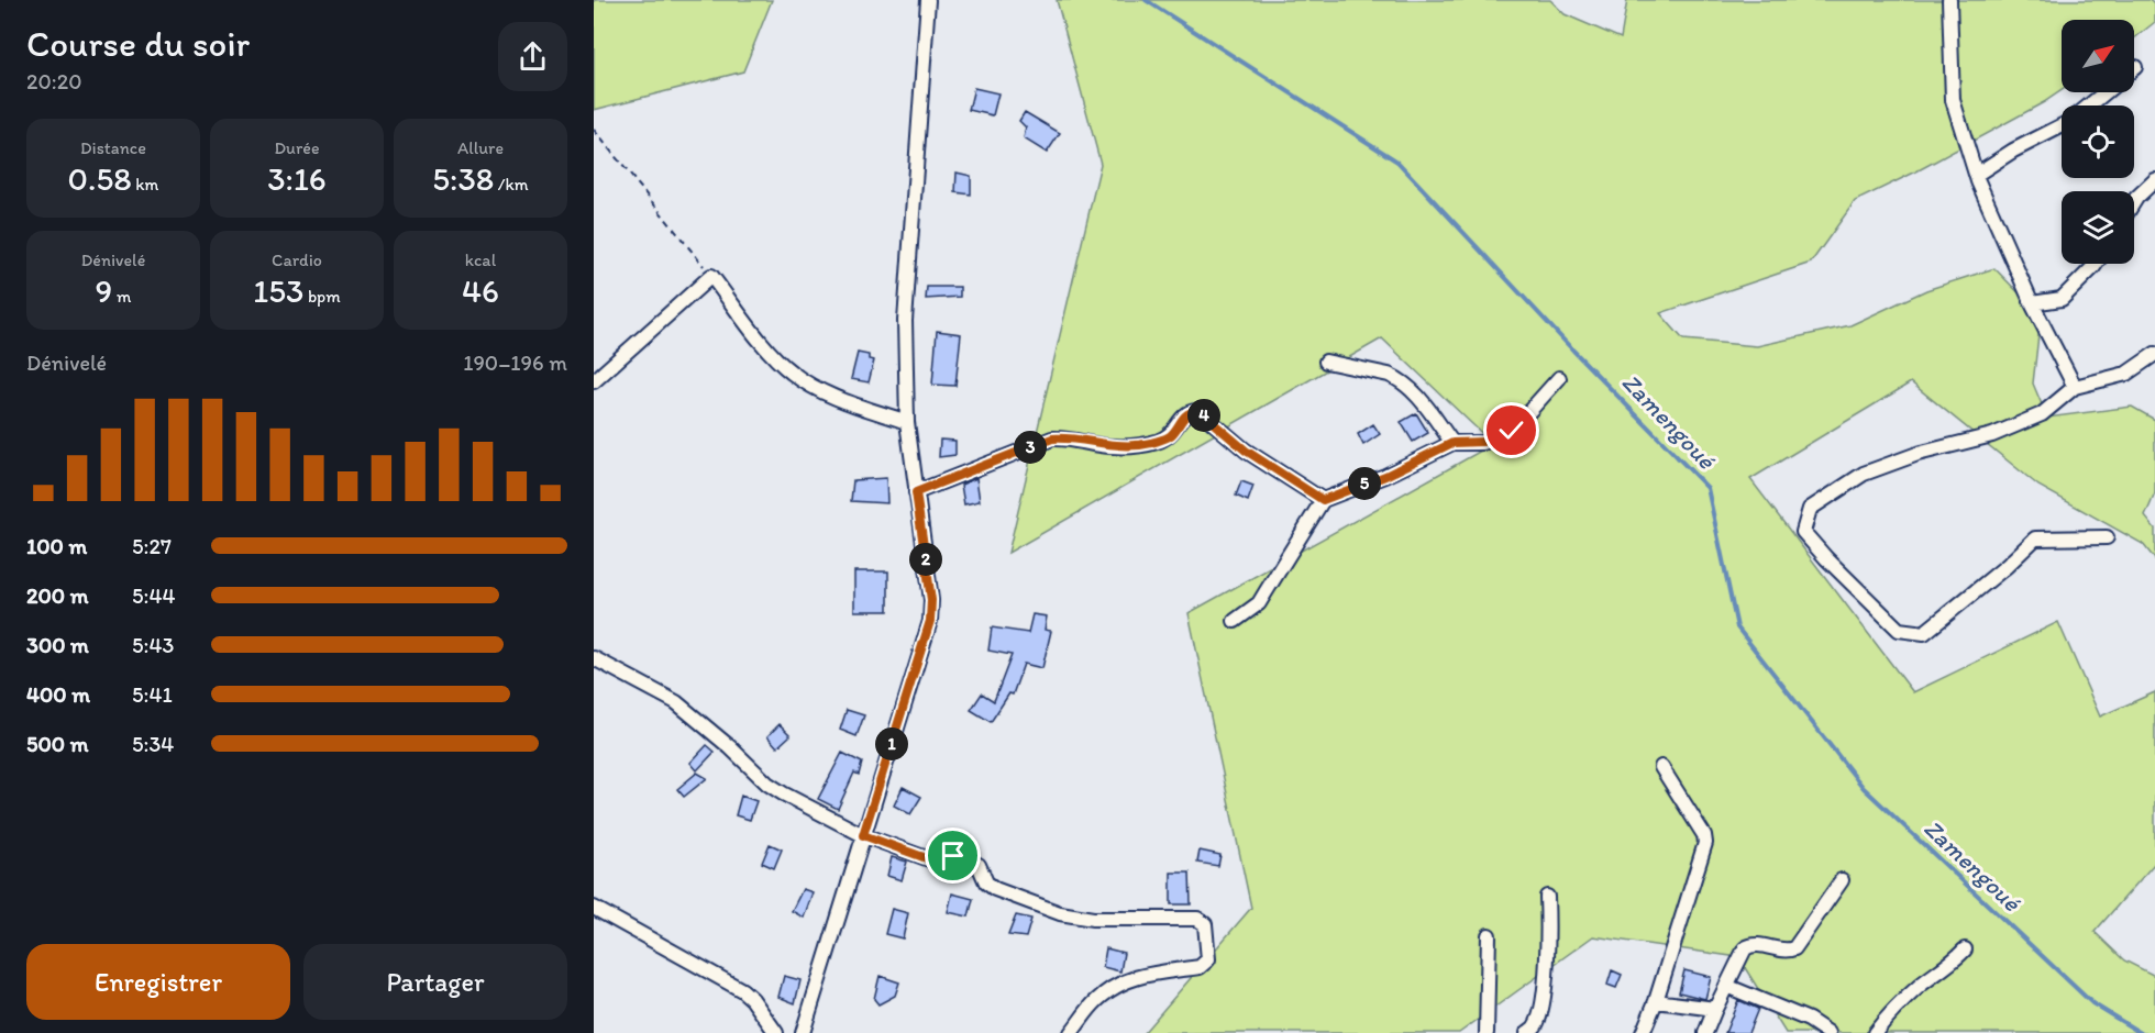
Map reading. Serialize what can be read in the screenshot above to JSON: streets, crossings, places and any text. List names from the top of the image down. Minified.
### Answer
{"water":["Zamengoué"],"north":"top right","page":{"heading":["Course du soir","20:20"],"stats":[["Distance","0.58 km"],["Durée","3:16"],["Allure","5:38 /km"],["Dénivelé","9 m"],["Cardio","153 bpm"],["kcal","46"]],"chart":["Dénivelé","190–196 m"],"pins":["4","3","5","2","1"],"list":[{"name":"100 m","note":"5:27"},{"name":"200 m","note":"5:44"},{"name":"300 m","note":"5:43"},{"name":"400 m","note":"5:41"},{"name":"500 m","note":"5:34"}],"buttons":["Enregistrer","Partager"]}}
